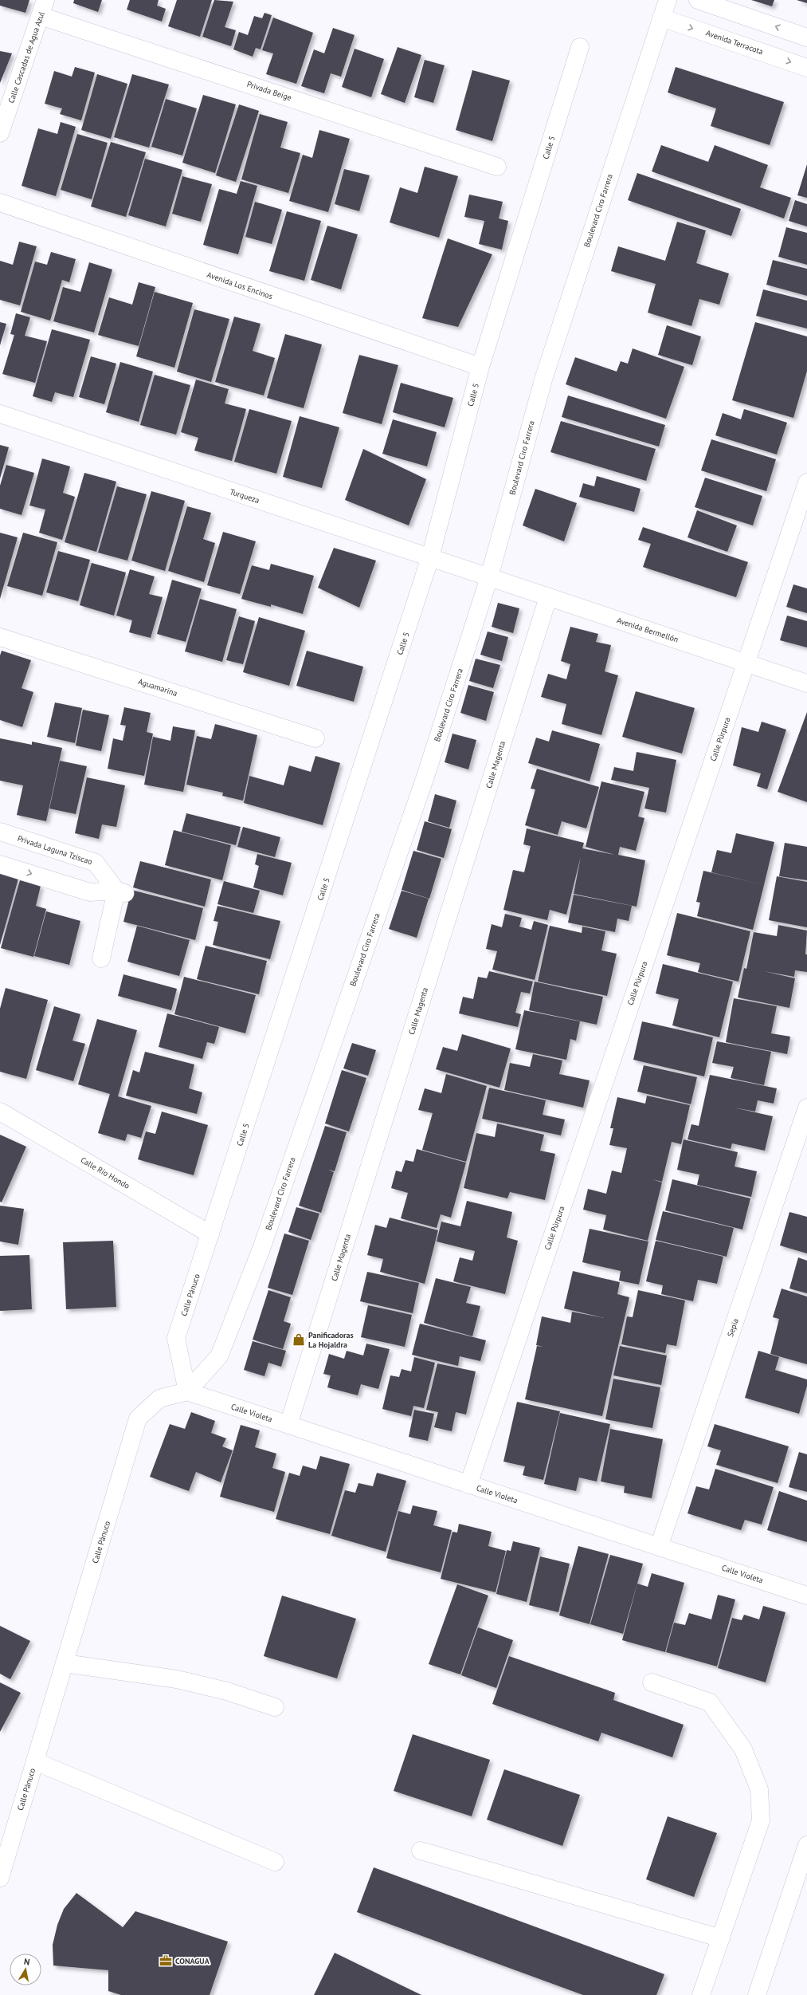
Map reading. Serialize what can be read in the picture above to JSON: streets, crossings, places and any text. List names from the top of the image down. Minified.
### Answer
{"streets":{"street":["Avenida Terracota","Calle Cascadas de Agua Azul","Privada Beige","Calle 5","Boulevard Ciro Farrera","Avenida Los Encinos","Turqueza","Avenida Bermellón","Aguamarina","Calle Púrpura","Calle Magenta","Privada Laguna Tziscao","Calle Río Hondo","Calle Pánuco","Sepia","Calle Violeta"]},"crossings":[["Avenida Terracota","Boulevard Ciro Farrera"],["Calle Cascadas de Agua Azul","Privada Beige"],["Calle 5","Avenida Los Encinos"],["Calle 5","Turqueza"],["Calle 5","Calle Río Hondo"],["Calle 5","Calle Pánuco"],["Boulevard Ciro Farrera","Turqueza"],["Boulevard Ciro Farrera","Avenida Bermellón"],["Boulevard Ciro Farrera","Calle Pánuco"],["Boulevard Ciro Farrera","Calle Violeta"],["Turqueza","Avenida Bermellón"],["Avenida Bermellón","Calle Púrpura"],["Avenida Bermellón","Calle Magenta"],["Calle Púrpura","Calle Violeta"],["Calle Magenta","Calle Violeta"],["Calle Río Hondo","Calle Pánuco"],["Calle Pánuco","Calle Violeta"],["Sepia","Calle Violeta"]],"places":{"shop":["Panificadoras La Hojaldra"],"office":["CONAGUA"]},"north":"top"}
